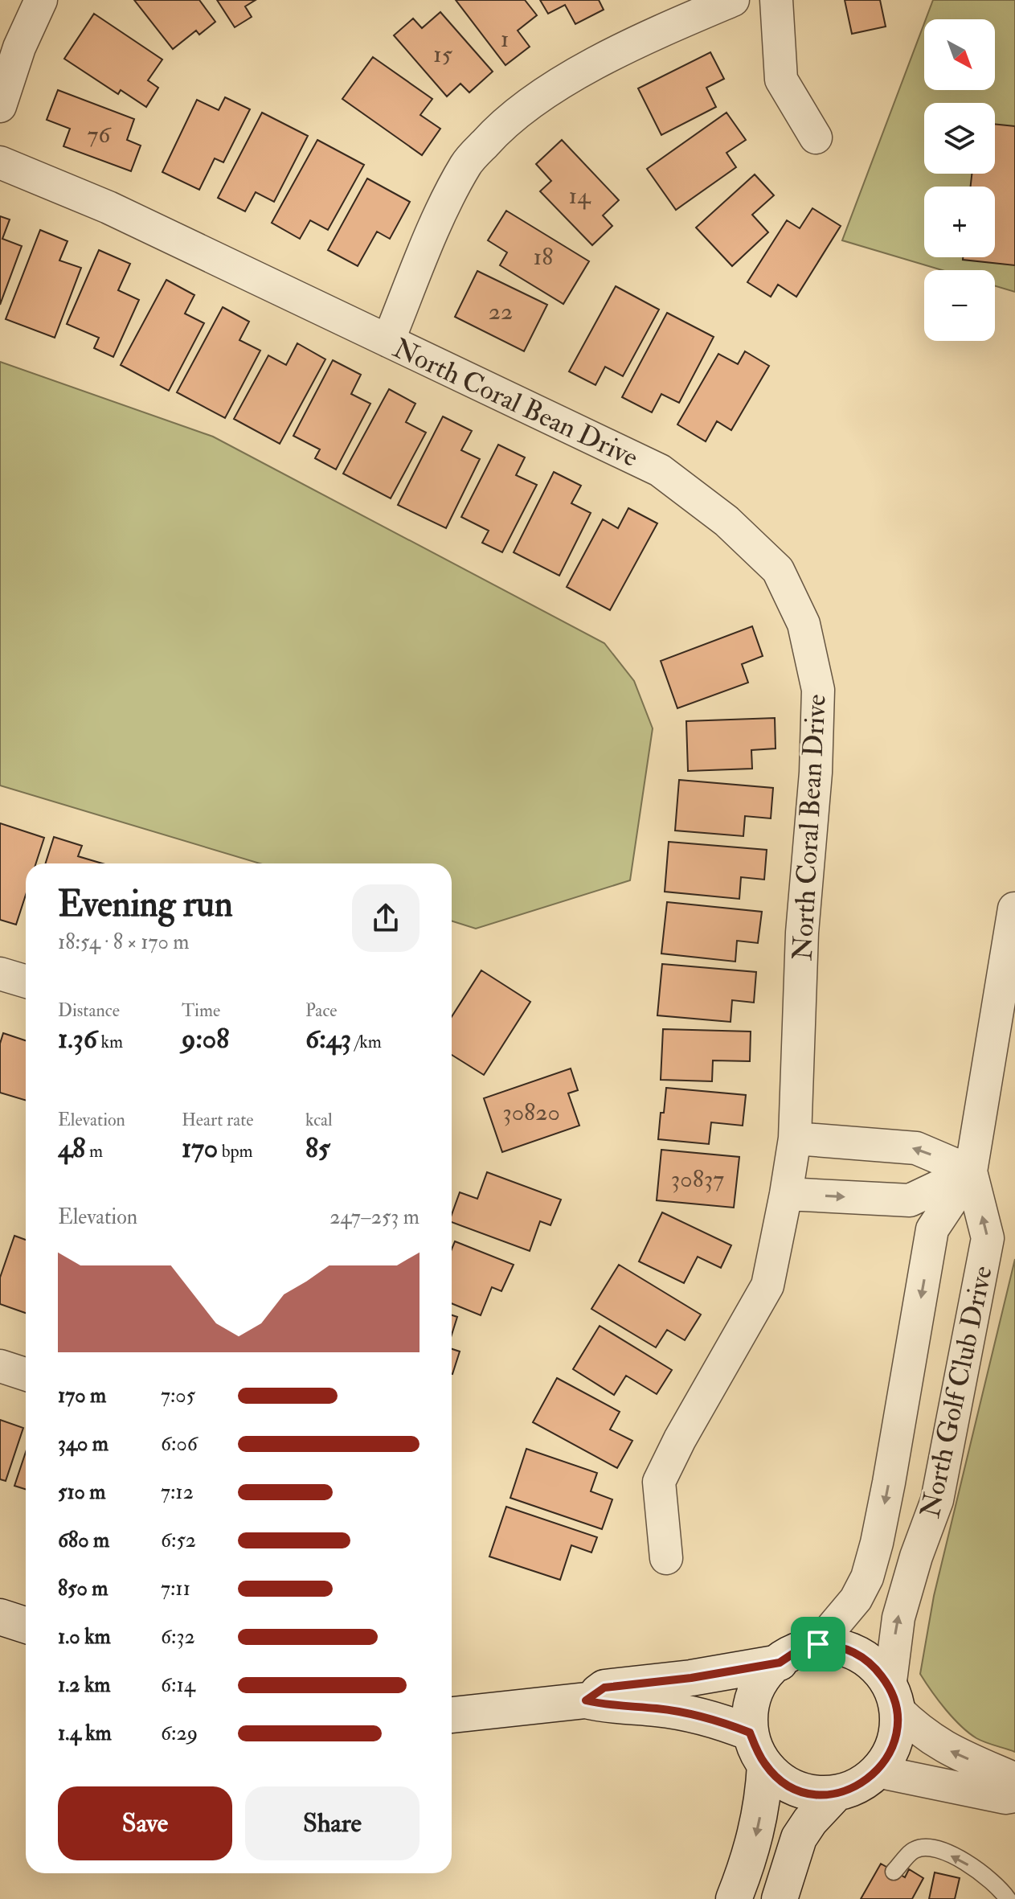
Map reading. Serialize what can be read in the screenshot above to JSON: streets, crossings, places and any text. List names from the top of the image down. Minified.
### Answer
{"streets":{"street":["North Coral Bean Drive","North Golf Club Drive"]},"house_numbers":["1","15","76","14","18","22","30820","30837"],"north":"bottom right","page":{"map_buttons":["+","−"],"heading":["Evening run","18:54 · 8 × 170 m"],"stats":[["Distance","1.36 km"],["Time","9:08"],["Pace","6:43 /km"],["Elevation","48 m"],["Heart rate","170 bpm"],["kcal","85"]],"chart":["Elevation","247–253 m"],"list":[{"name":"170 m","note":"7:05"},{"name":"340 m","note":"6:06"},{"name":"510 m","note":"7:12"},{"name":"680 m","note":"6:52"},{"name":"850 m","note":"7:11"},{"name":"1.0 km","note":"6:32"},{"name":"1.2 km","note":"6:14"},{"name":"1.4 km","note":"6:29"}],"buttons":["Save","Share"]}}
